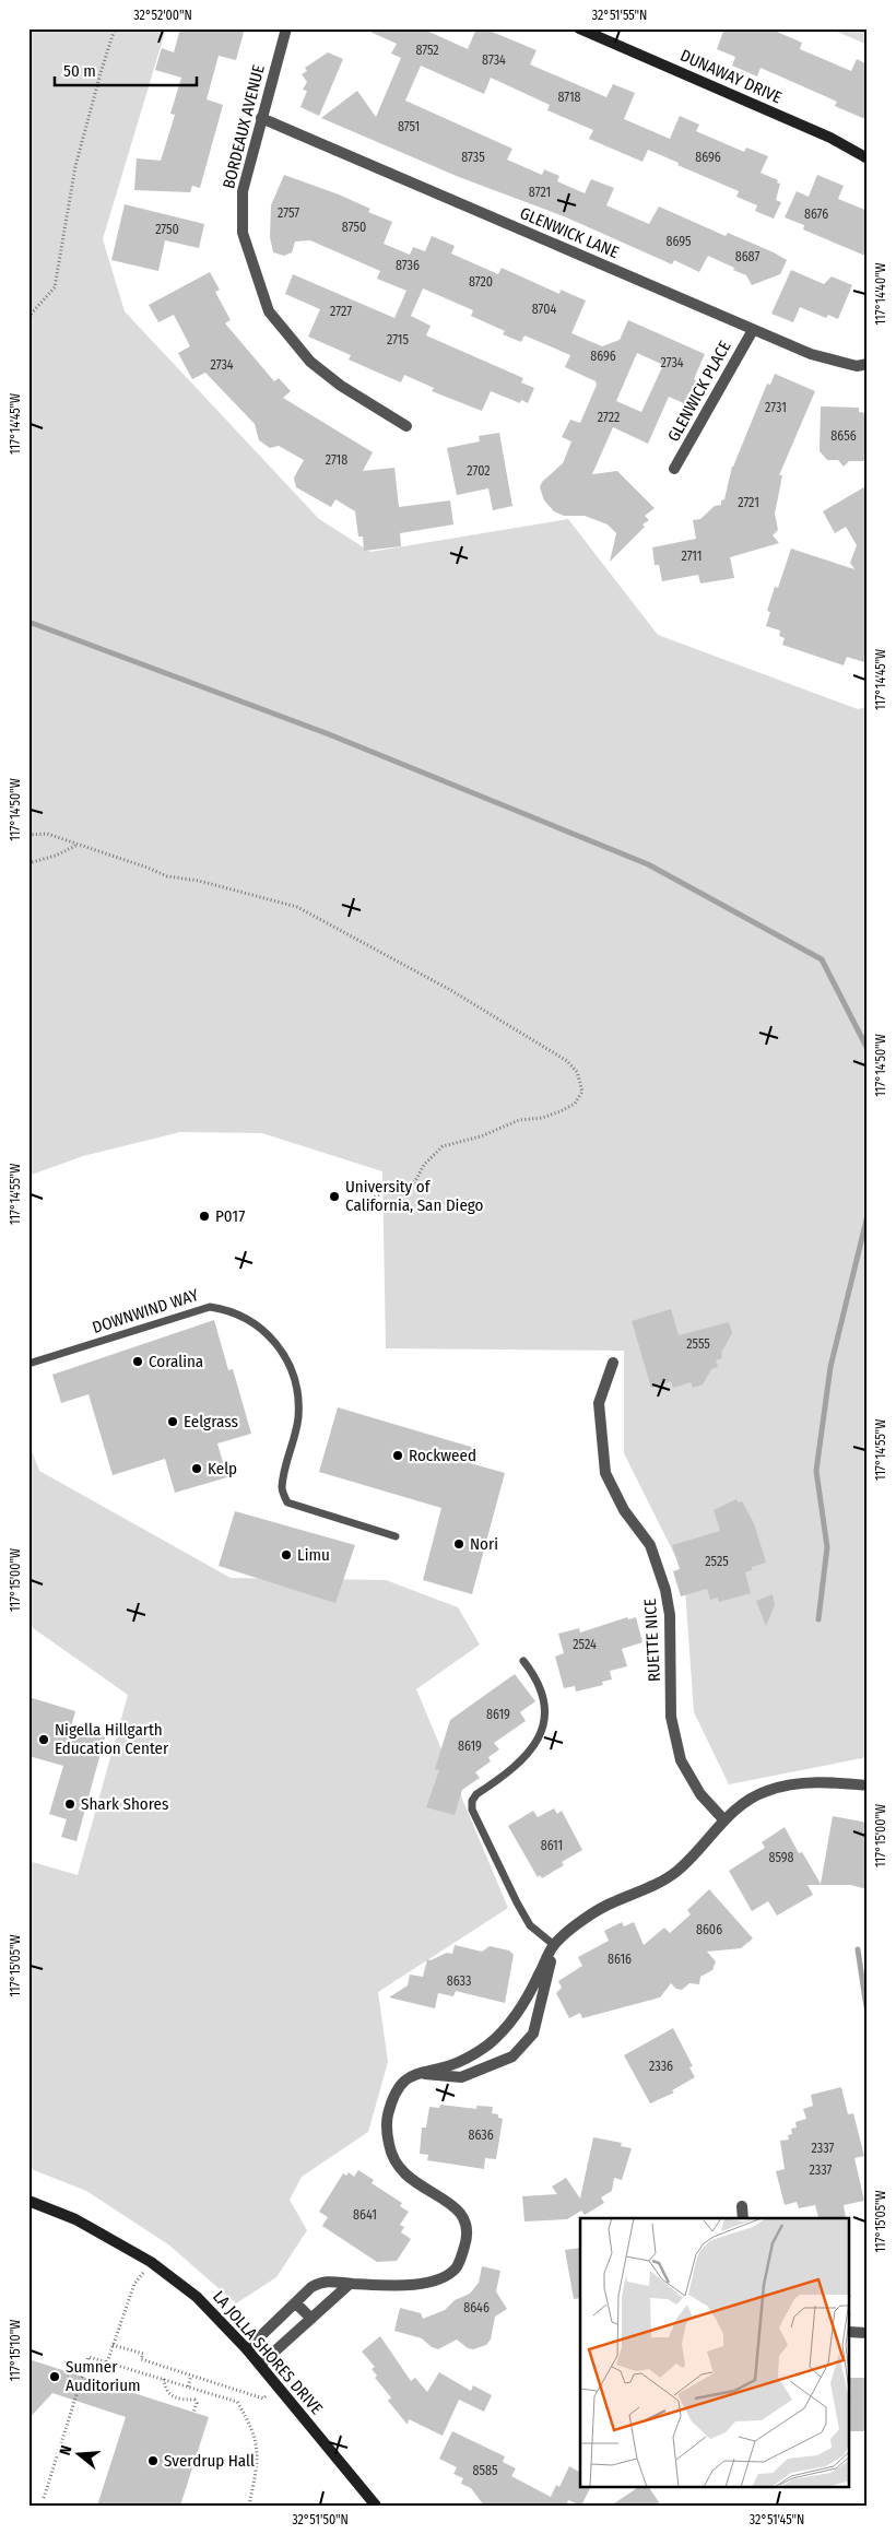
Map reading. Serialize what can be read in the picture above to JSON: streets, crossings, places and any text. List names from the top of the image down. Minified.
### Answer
{"streets":{"main road":["DUNAWAY DRIVE","LA JOLLA SHORES DRIVE"],"street":["BORDEAUX AVENUE","GLENWICK LANE","GLENWICK PLACE","RUETTE NICE"],"lane":["DOWNWIND WAY"]},"crossings":[["BORDEAUX AVENUE","GLENWICK LANE"],["GLENWICK LANE","GLENWICK PLACE"]],"places":["University of California, San Diego","P017","Coralina","Eelgrass","Rockweed","Kelp","Nori","Limu","Nigella Hillgarth Education Center","Shark Shores","Sumner Auditorium","Sverdrup Hall"],"house_numbers":["8752","8734","8718","8751","8735","8696","8721","2757","8676","8750","2750","8695","8687","8736","8720","8704","2727","2715","8696","2734","2734","2731","2722","8656","2718","2702","2721","2711","2555","2525","2524","8619","8619","8611","8598","8606","8616","8633","2336","8636","2337","2337","8641","8646","8585"],"scale_bar":"50 m","north":"left","coordinates":["32°52'00\"N","32°51'55\"N","117°14'40\"W","117°14'45\"W","117°14'50\"W","117°14'55\"W","117°15'00\"W","117°15'05\"W","117°15'10\"W","32°51'50\"N","32°51'45\"N"]}
